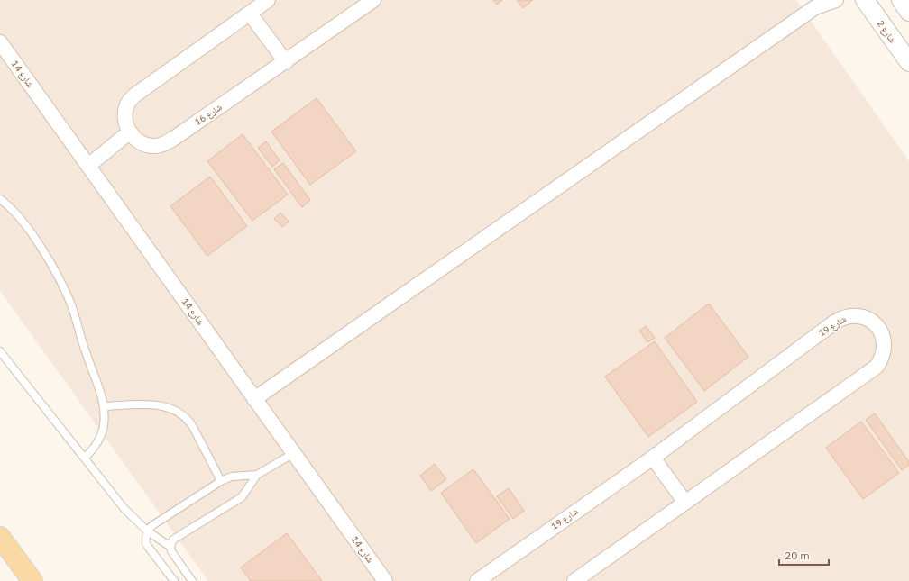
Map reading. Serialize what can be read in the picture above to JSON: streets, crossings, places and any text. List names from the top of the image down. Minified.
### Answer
{"streets":{"street":["شارع 2","شارع 14","شارع 16","شارع 19"]},"scale_bar":"20 m"}
